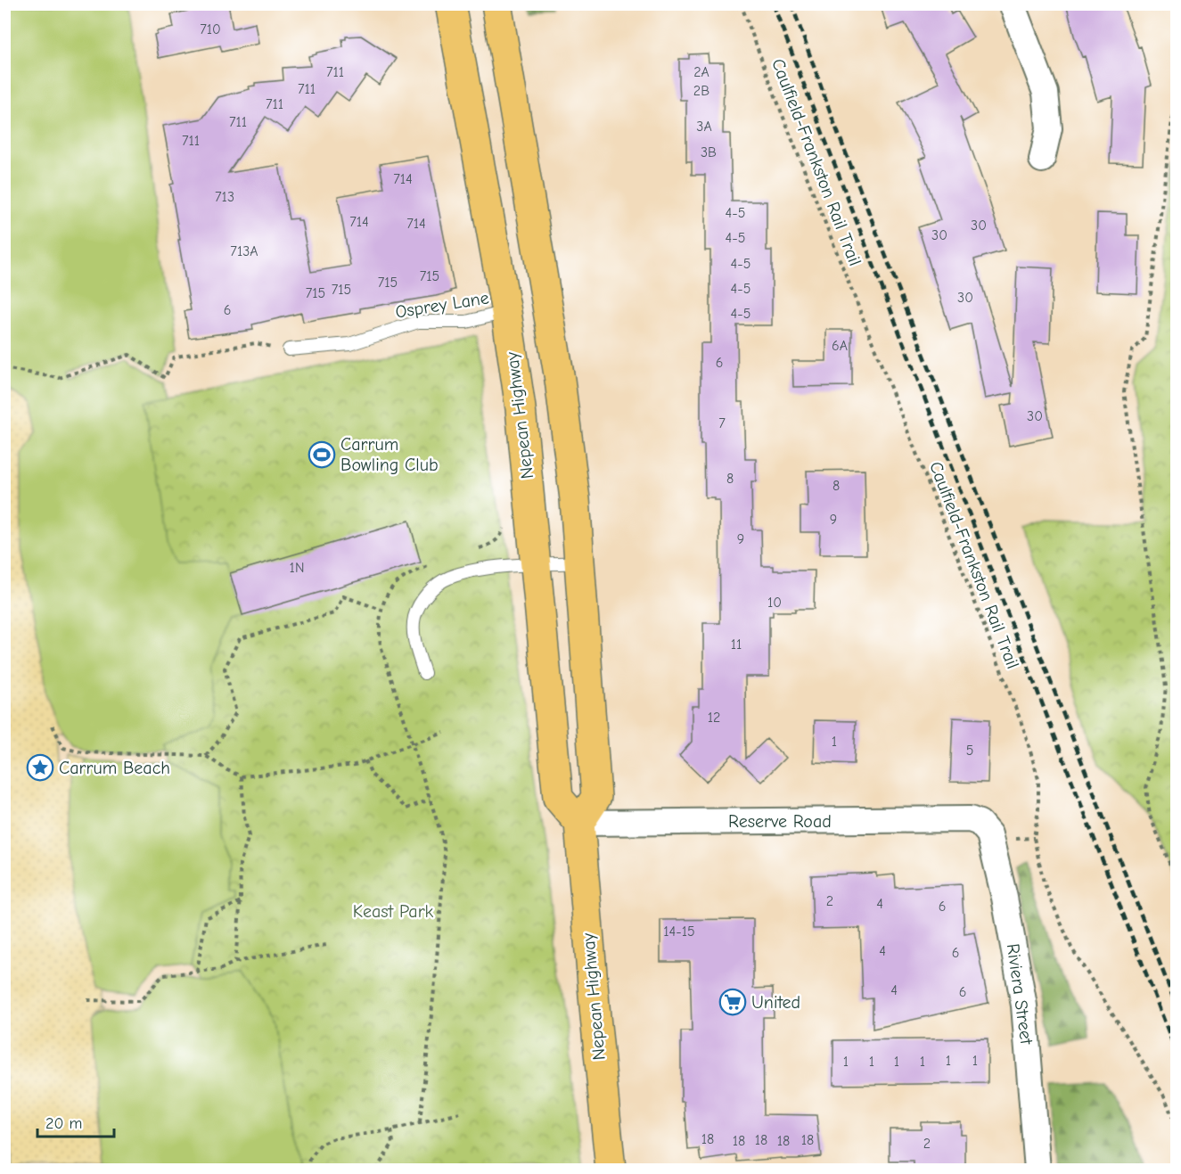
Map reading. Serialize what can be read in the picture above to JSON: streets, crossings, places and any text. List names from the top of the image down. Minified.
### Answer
{"streets":{"highway":["Nepean Highway"],"street":["Reserve Road","Riviera Street"],"lane":["Osprey Lane"],"path":["Caulfield-Frankston Rail Trail"]},"crossings":[["Osprey Lane","Nepean Highway"],["Nepean Highway","Reserve Road"],["Reserve Road","Riviera Street"]],"parks":["Keast Park"],"places":{"sports":["Carrum Bowling Club"],"place":["Carrum Beach"],"supermarket":["United"]},"house_numbers":["710","711","2A","711","2B","711","711","3A","711","3B","714","713","4-5","714","714","30","30","4-5","713A","4-5","715","715","4-5","715","715","30","6","4-5","6A","6","30","7","8","8","9","9","1N","10","11","12","1","5","2","4","6","14-15","4","6","4","6","1","1","1","1","1","1","18","18","18","18","18","2"],"scale_bar":"20 m"}
